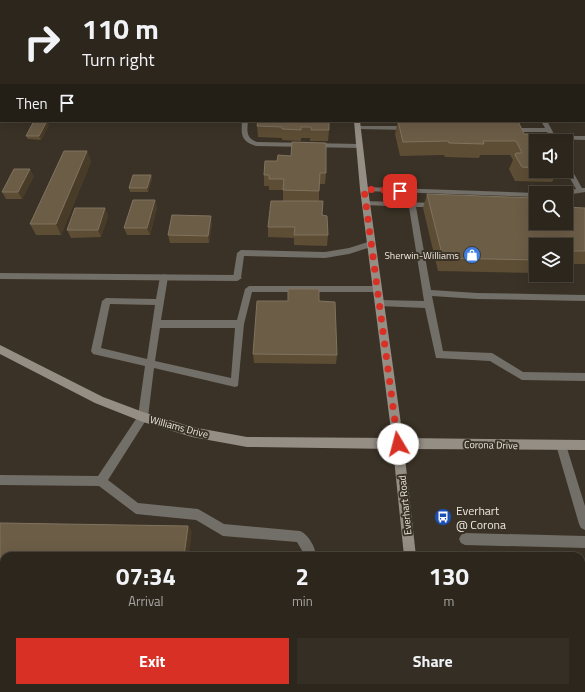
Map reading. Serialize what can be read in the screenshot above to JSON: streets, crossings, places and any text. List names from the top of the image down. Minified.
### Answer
{"streets":{"main road":["Williams Drive","Corona Drive","Everhart Road"]},"crossings":[["Williams Drive","Corona Drive"],["Williams Drive","Everhart Road"],["Corona Drive","Everhart Road"]],"places":{"shop":["Sherwin-Williams"],"bus stop":["Everhart @ Corona"]},"page":{"turn":["110 m","Turn right"],"then":"Then","eta":["07:34","Arrival","2","min","130","m"],"buttons":["Exit","Share"]}}
